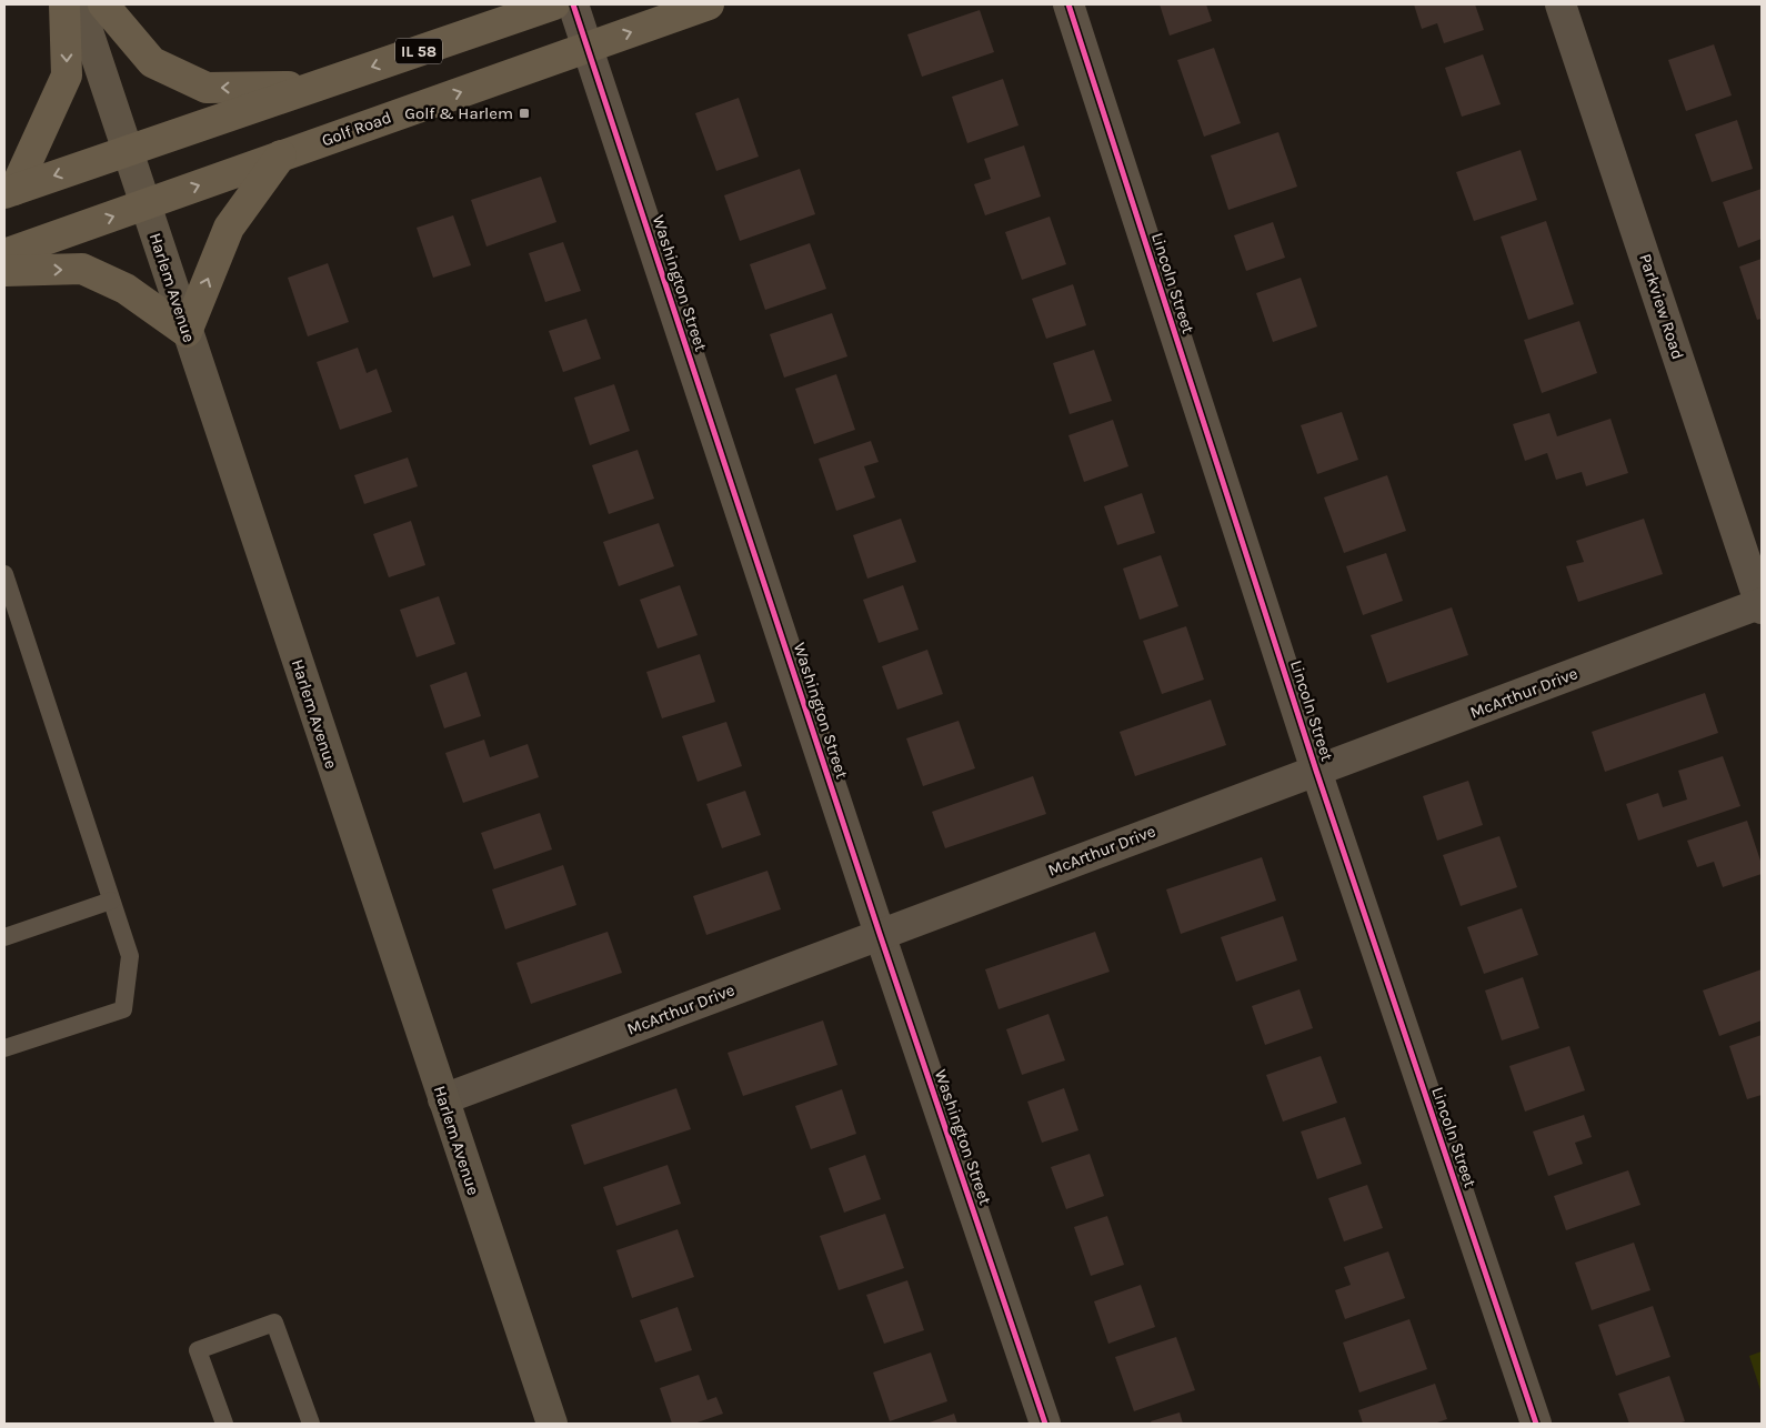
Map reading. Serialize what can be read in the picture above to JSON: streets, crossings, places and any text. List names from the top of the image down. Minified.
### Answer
{"streets":{"main road":["IL 58","Golf Road","Harlem Avenue"],"street":["Washington Street","Lincoln Street","Parkview Road","McArthur Drive"]},"crossings":[["IL 58","Harlem Avenue"],["Golf Road","Washington Street"],["Golf Road","Harlem Avenue"],["Washington Street","McArthur Drive"],["Lincoln Street","McArthur Drive"],["Harlem Avenue","McArthur Drive"],["Parkview Road","McArthur Drive"]],"places":{"transit":["Golf & Harlem"]}}
